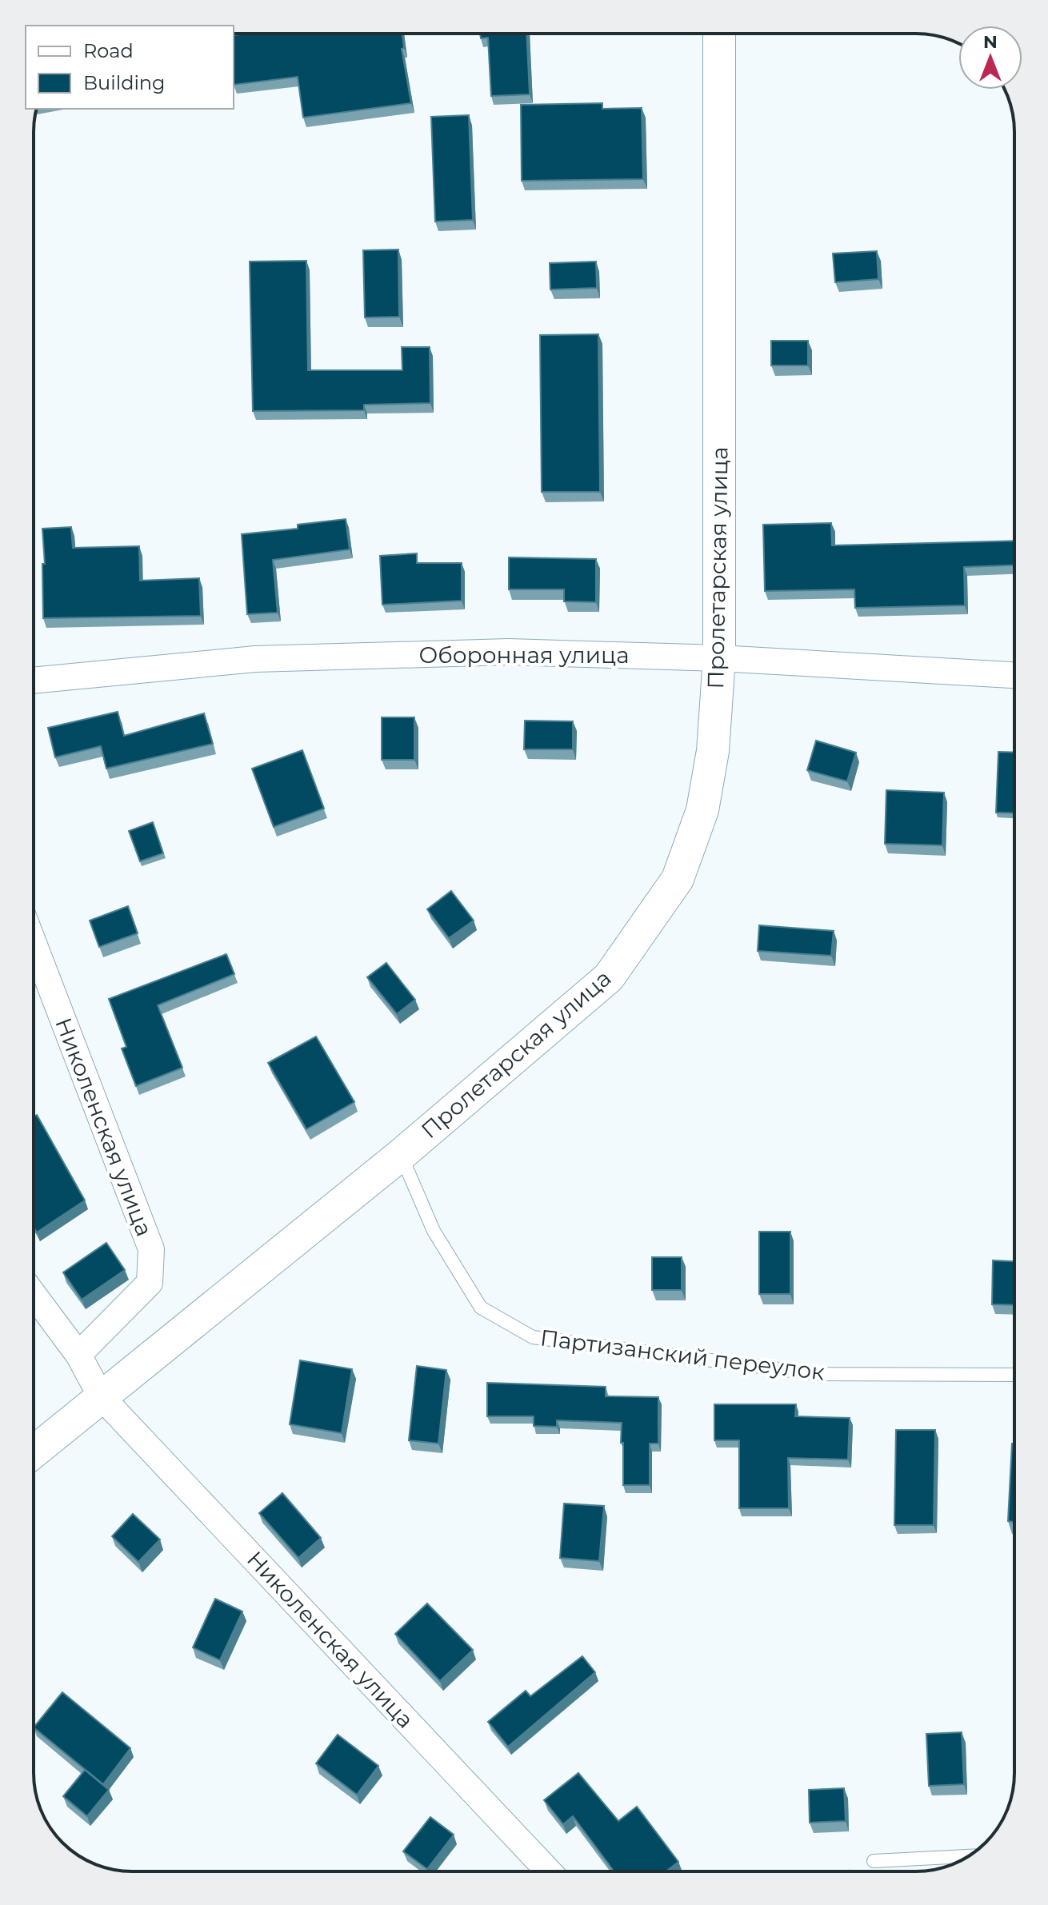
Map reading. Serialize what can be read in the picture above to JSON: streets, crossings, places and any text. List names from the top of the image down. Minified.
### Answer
{"streets":{"street":["Пролетарская улица","Оборонная улица","Николенская улица"],"lane":["Партизанский переулок"]},"crossings":[["Пролетарская улица","Оборонная улица"],["Пролетарская улица","Николенская улица"],["Пролетарская улица","Партизанский переулок"]],"legend":["Road","Building"],"north":"top"}
